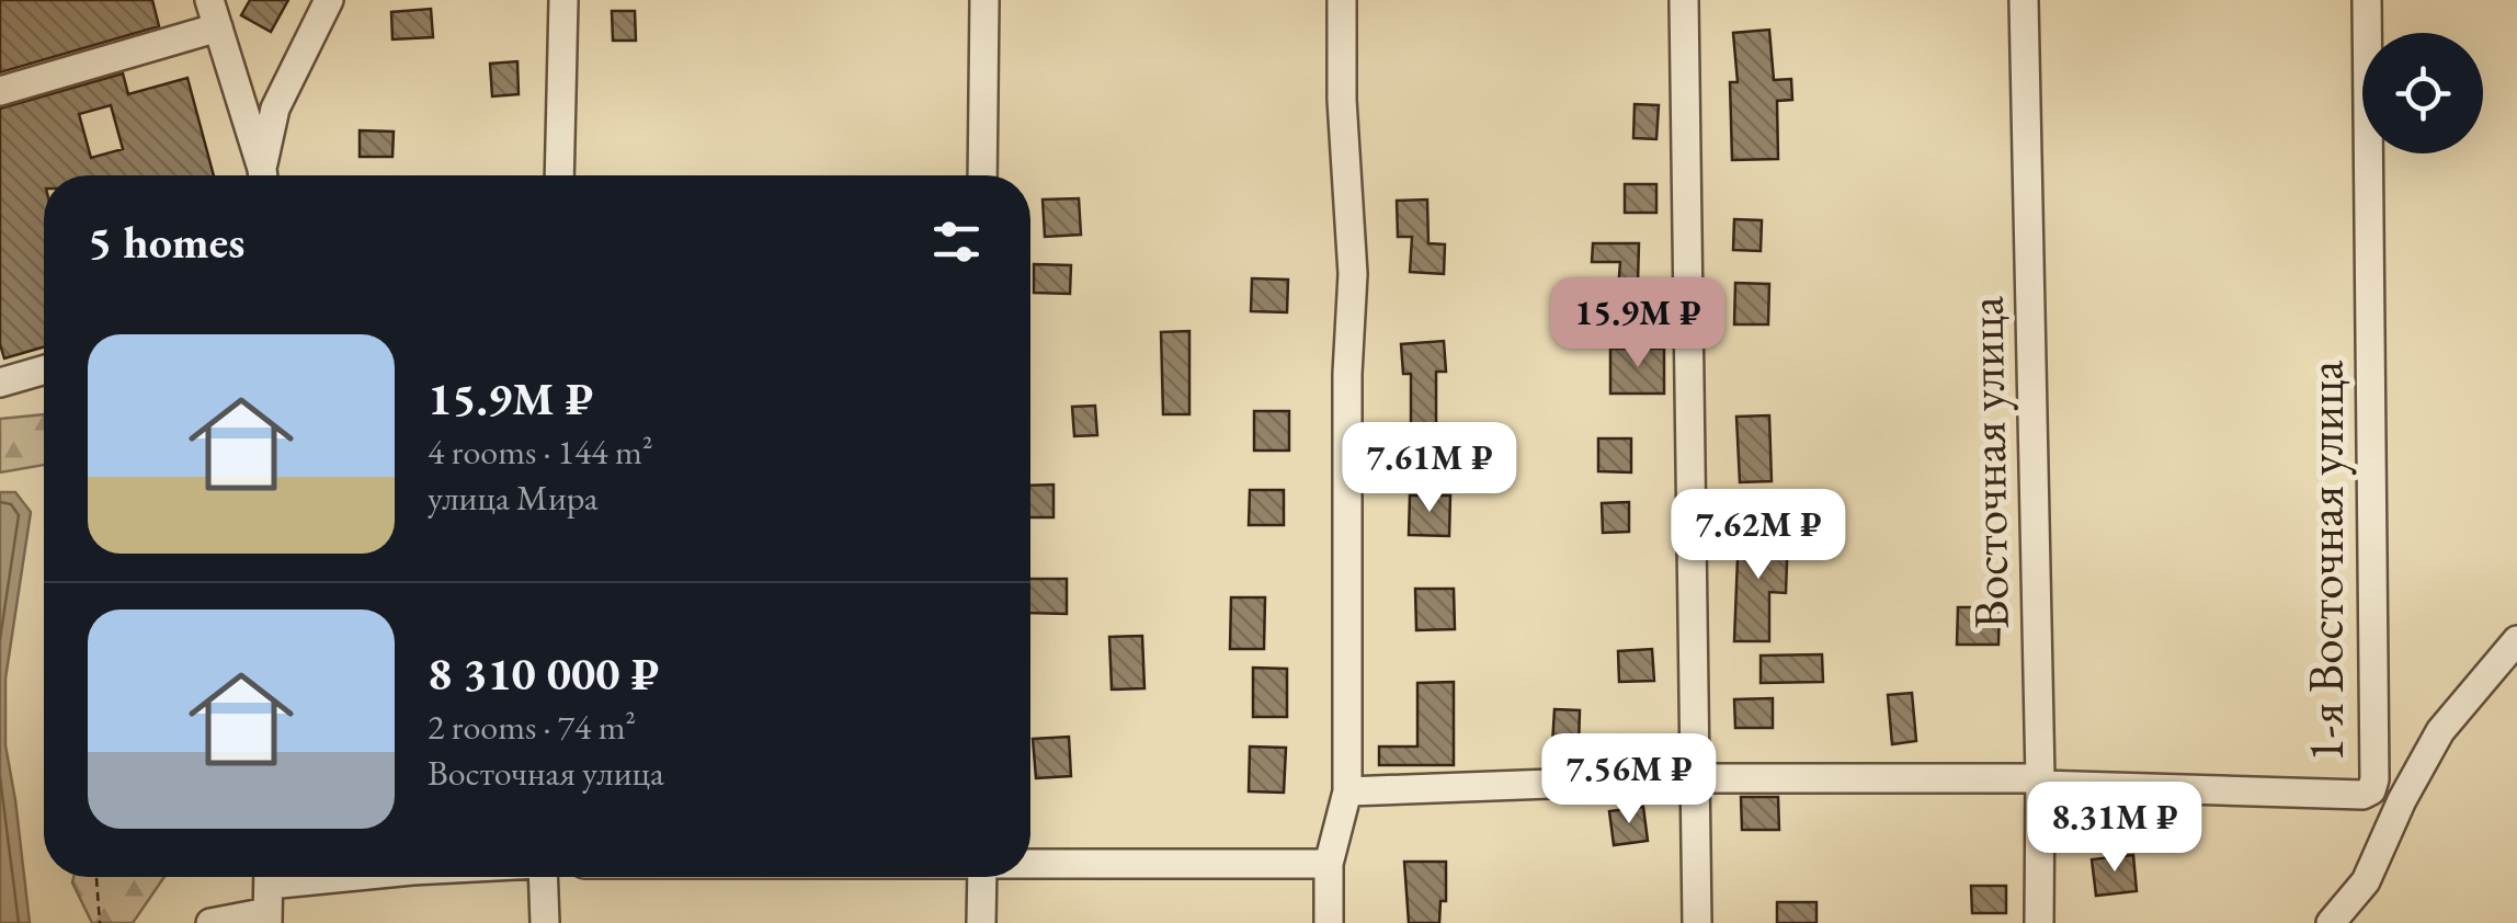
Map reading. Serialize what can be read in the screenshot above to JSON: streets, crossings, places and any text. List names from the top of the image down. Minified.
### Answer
{"streets":{"street":["Восточная улица","1-я Восточная улица"]},"crossings":[["Восточная улица","1-я Восточная улица"]],"page":{"heading":"5 homes","price":["15.9M ₽","7.61M ₽","7.62M ₽","7.56M ₽","8.31M ₽"],"list":[{"name":"15.9M ₽","note":"4 rooms · 144 m² · улица Мира"},{"name":"8 310 000 ₽","note":"2 rooms · 74 m² · Восточная улица"}]}}
